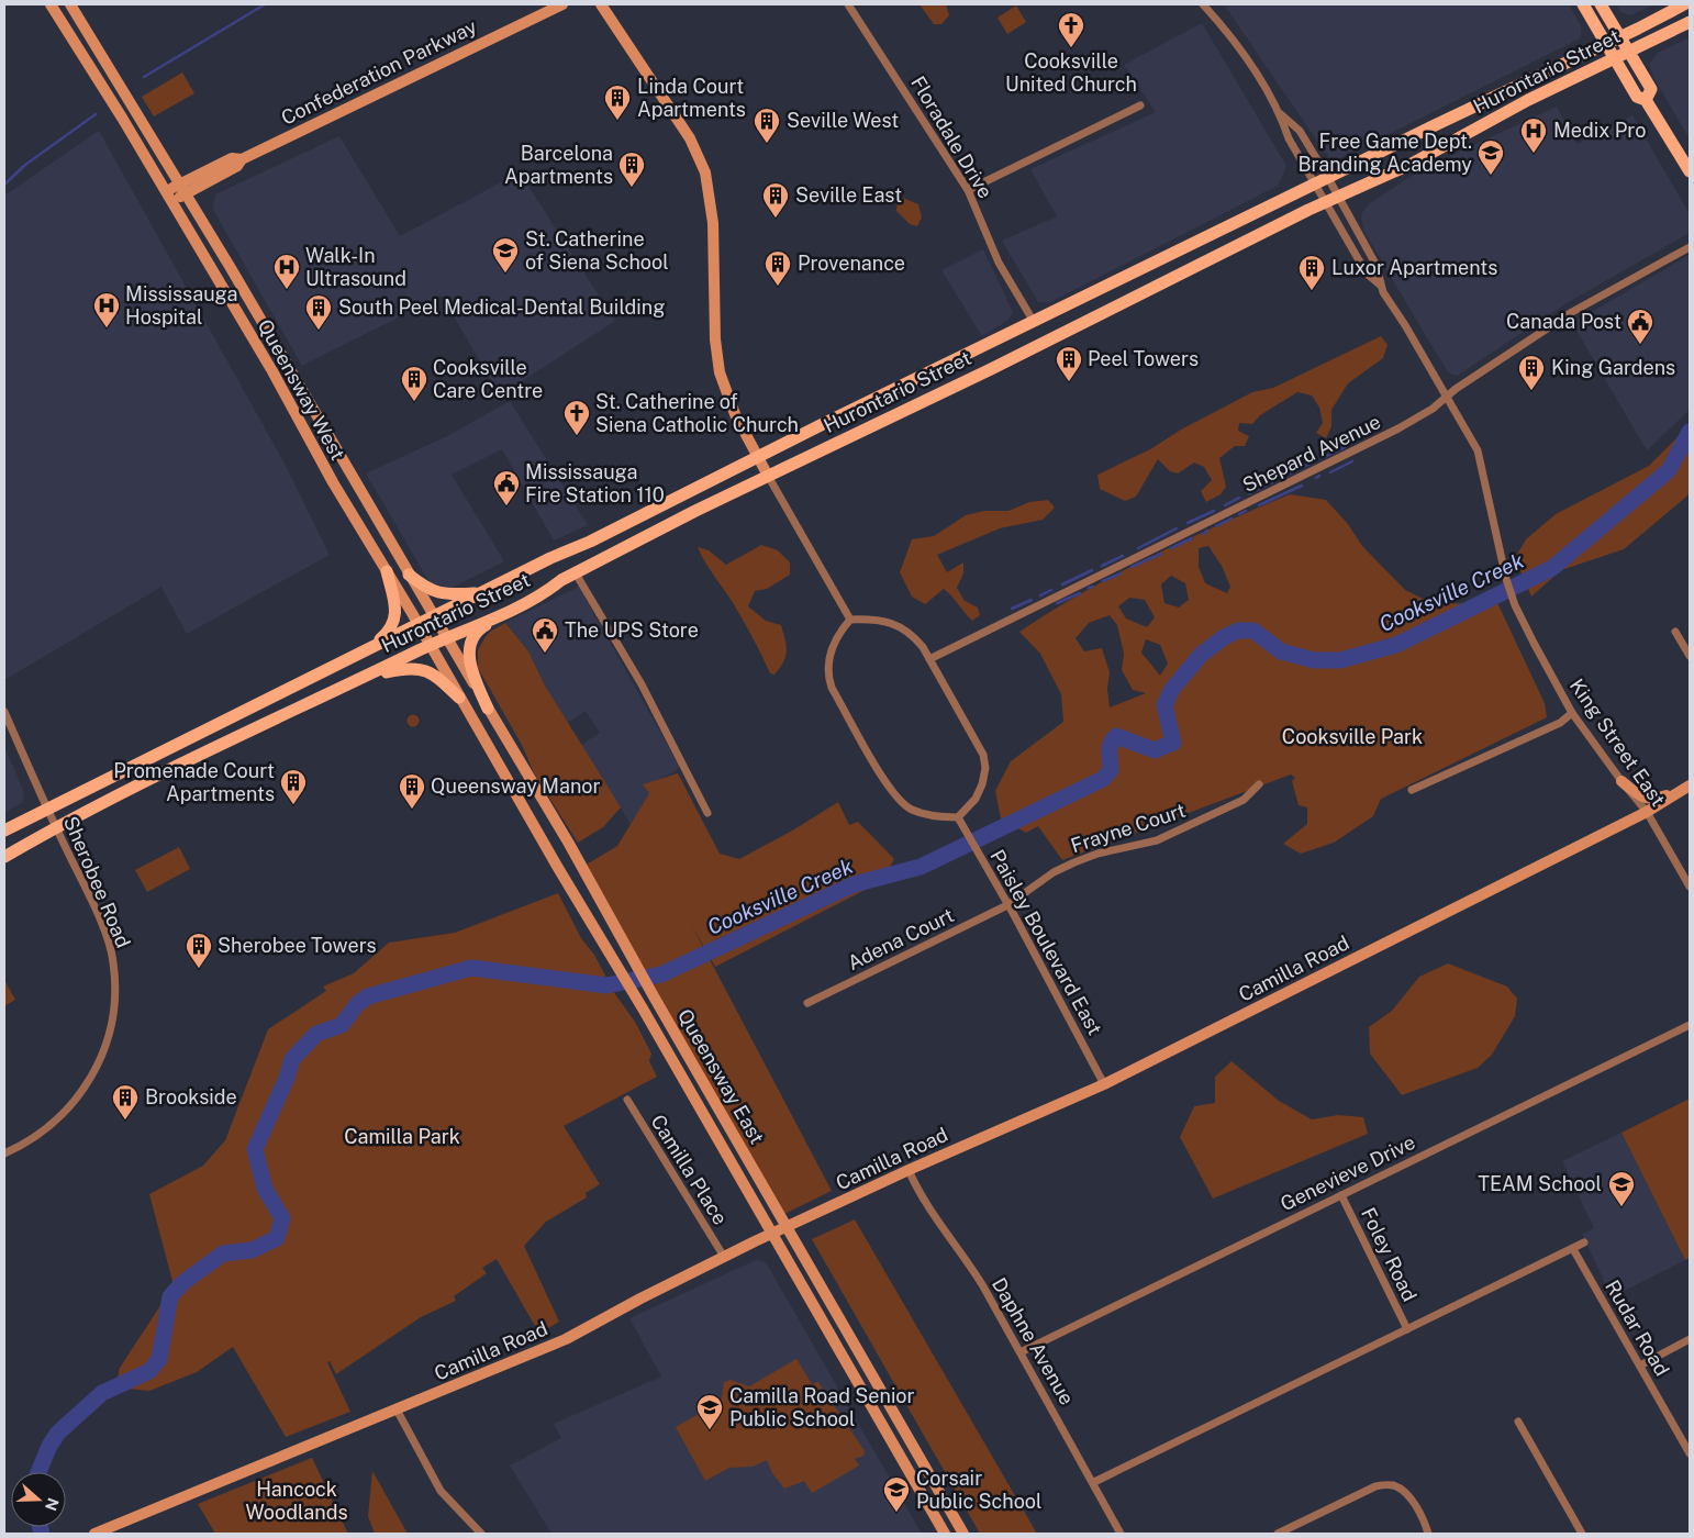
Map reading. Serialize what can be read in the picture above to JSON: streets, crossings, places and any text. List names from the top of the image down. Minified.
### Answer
{"streets":{"main road":["Hurontario Street","Confederation Parkway","Queensway West","Camilla Road","Queensway East"],"street":["Floradale Drive","Shepard Avenue","King Street East","Frayne Court","Sherobee Road","Adena Court","Paisley Boulevard East","Camilla Place","Genevieve Drive","Foley Road","Rudar Road","Daphne Avenue"]},"crossings":[["Hurontario Street","Floradale Drive"],["Hurontario Street","Queensway West"],["Hurontario Street","King Street East"],["Hurontario Street","Sherobee Road"],["Hurontario Street","Queensway East"],["Confederation Parkway","Queensway West"],["Queensway West","Queensway East"],["Shepard Avenue","King Street East"],["King Street East","Camilla Road"],["Frayne Court","Adena Court"],["Frayne Court","Paisley Boulevard East"],["Adena Court","Paisley Boulevard East"],["Paisley Boulevard East","Camilla Road"],["Camilla Road","Queensway East"],["Camilla Road","Camilla Place"],["Camilla Road","Daphne Avenue"],["Genevieve Drive","Foley Road"],["Genevieve Drive","Daphne Avenue"]],"water":["Cooksville Creek"],"parks":["Cooksville Park","Camilla Park","Hancock Woodlands"],"places":{"church":["Cooksville United Church","St. Catherine of Siena Catholic Church"],"building":["Linda Court Apartments","Seville West","Barcelona Apartments","Seville East","Provenance","Luxor Apartments","South Peel Medical-Dental Building","Peel Towers","King Gardens","Cooksville Care Centre","Promenade Court Apartments","Queensway Manor","Sherobee Towers","Brookside"],"hospital":["Medix Pro","Walk-In Ultrasound","Mississauga Hospital"],"school or university":["Free Game Dept. Branding Academy","St. Catherine of Siena School","TEAM School","Camilla Road Senior Public School","Corsair Public School"],"public building":["Canada Post","Mississauga Fire Station 110","The UPS Store"]},"north":"right"}
